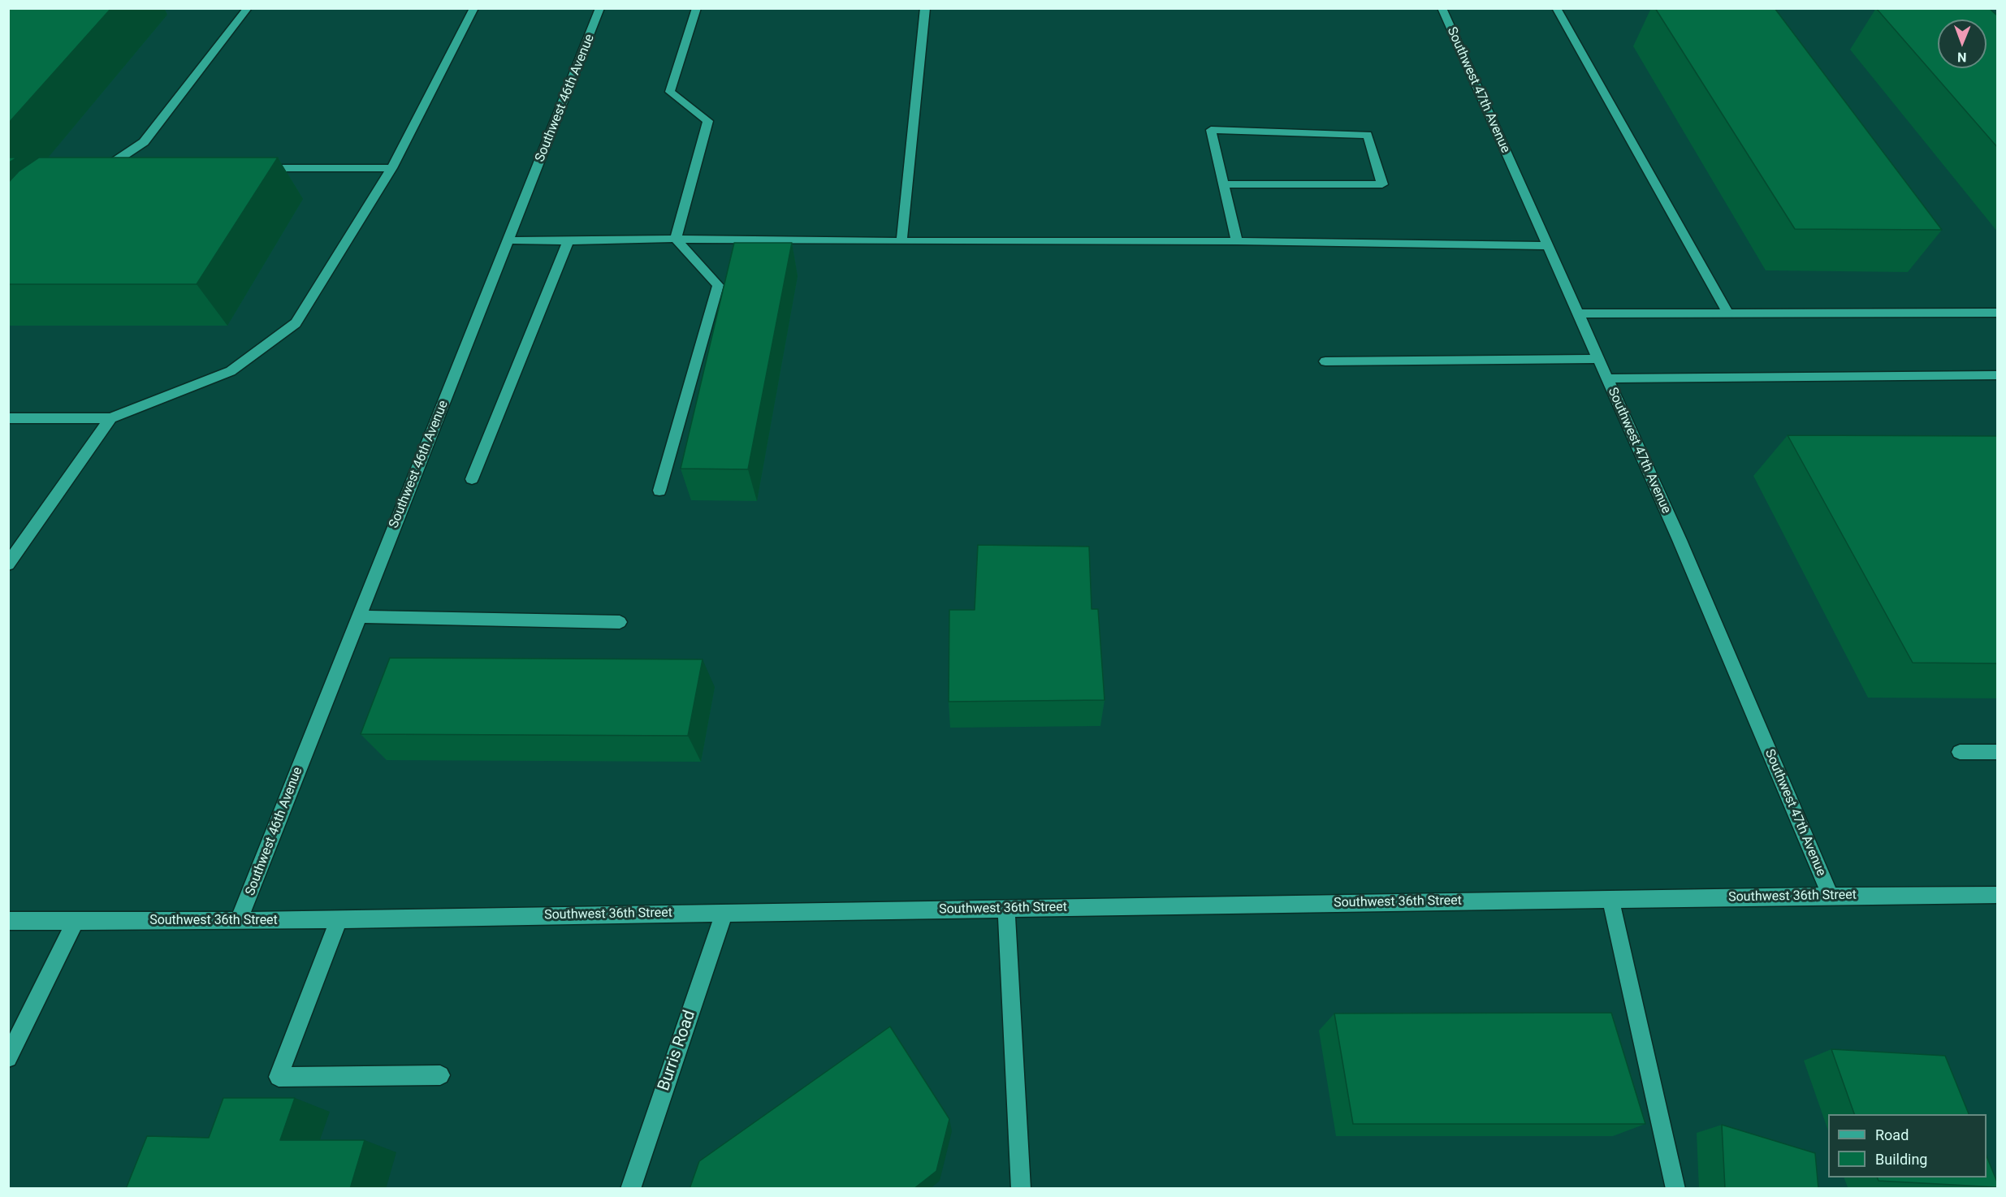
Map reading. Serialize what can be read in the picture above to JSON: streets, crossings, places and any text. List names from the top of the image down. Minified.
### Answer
{"streets":{"street":["Southwest 47th Avenue","Southwest 46th Avenue","Southwest 36th Street","Burris Road"]},"crossings":[["Southwest 47th Avenue","Southwest 36th Street"],["Southwest 46th Avenue","Southwest 36th Street"],["Southwest 36th Street","Burris Road"]],"legend":["Road","Building"],"north":"bottom"}
